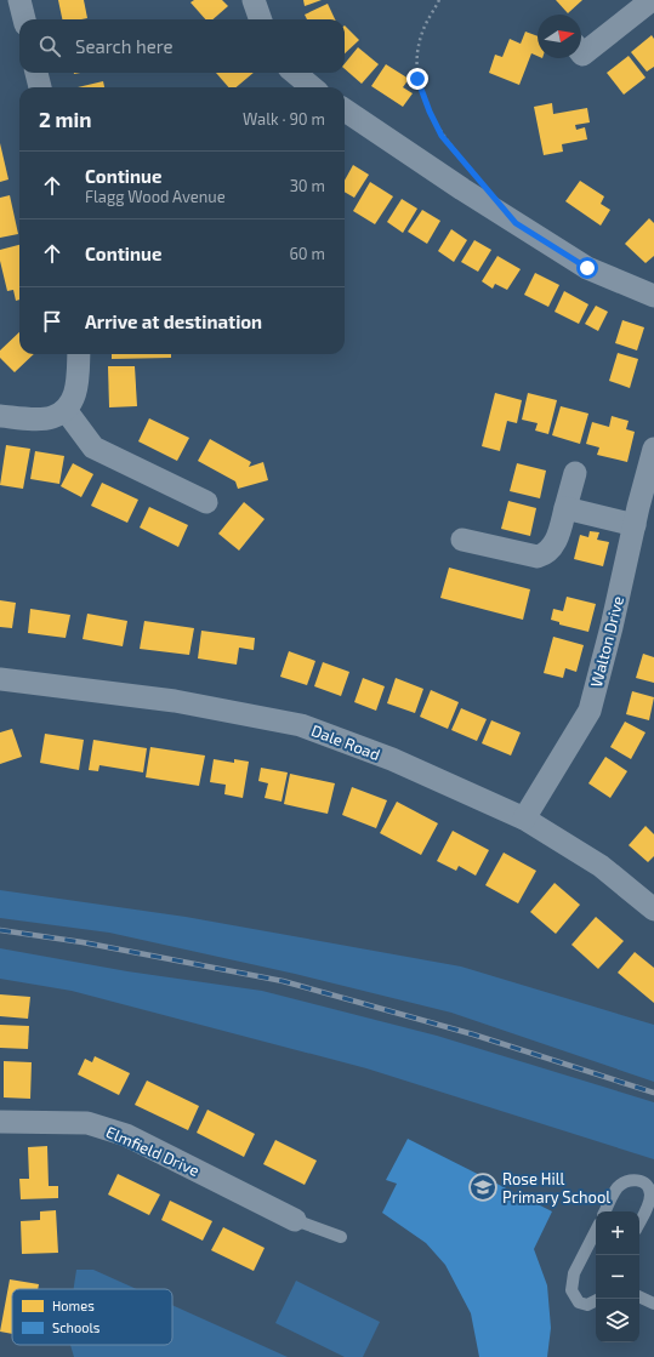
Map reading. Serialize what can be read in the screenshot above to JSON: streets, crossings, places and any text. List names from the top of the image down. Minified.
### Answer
{"streets":{"street":["Walton Drive","Dale Road","Elmfield Drive"]},"crossings":[["Walton Drive","Dale Road"]],"places":{"school or university":["Rose Hill Primary School"]},"legend":["Homes","Schools"],"north":"right","page":{"search":"Search here","heading":["2 min","Walk · 90 m"],"list":[["Continue","Flagg Wood Avenue","30 m"],["Continue","60 m"],"Arrive at destination"],"map_buttons":["+","−"]}}
